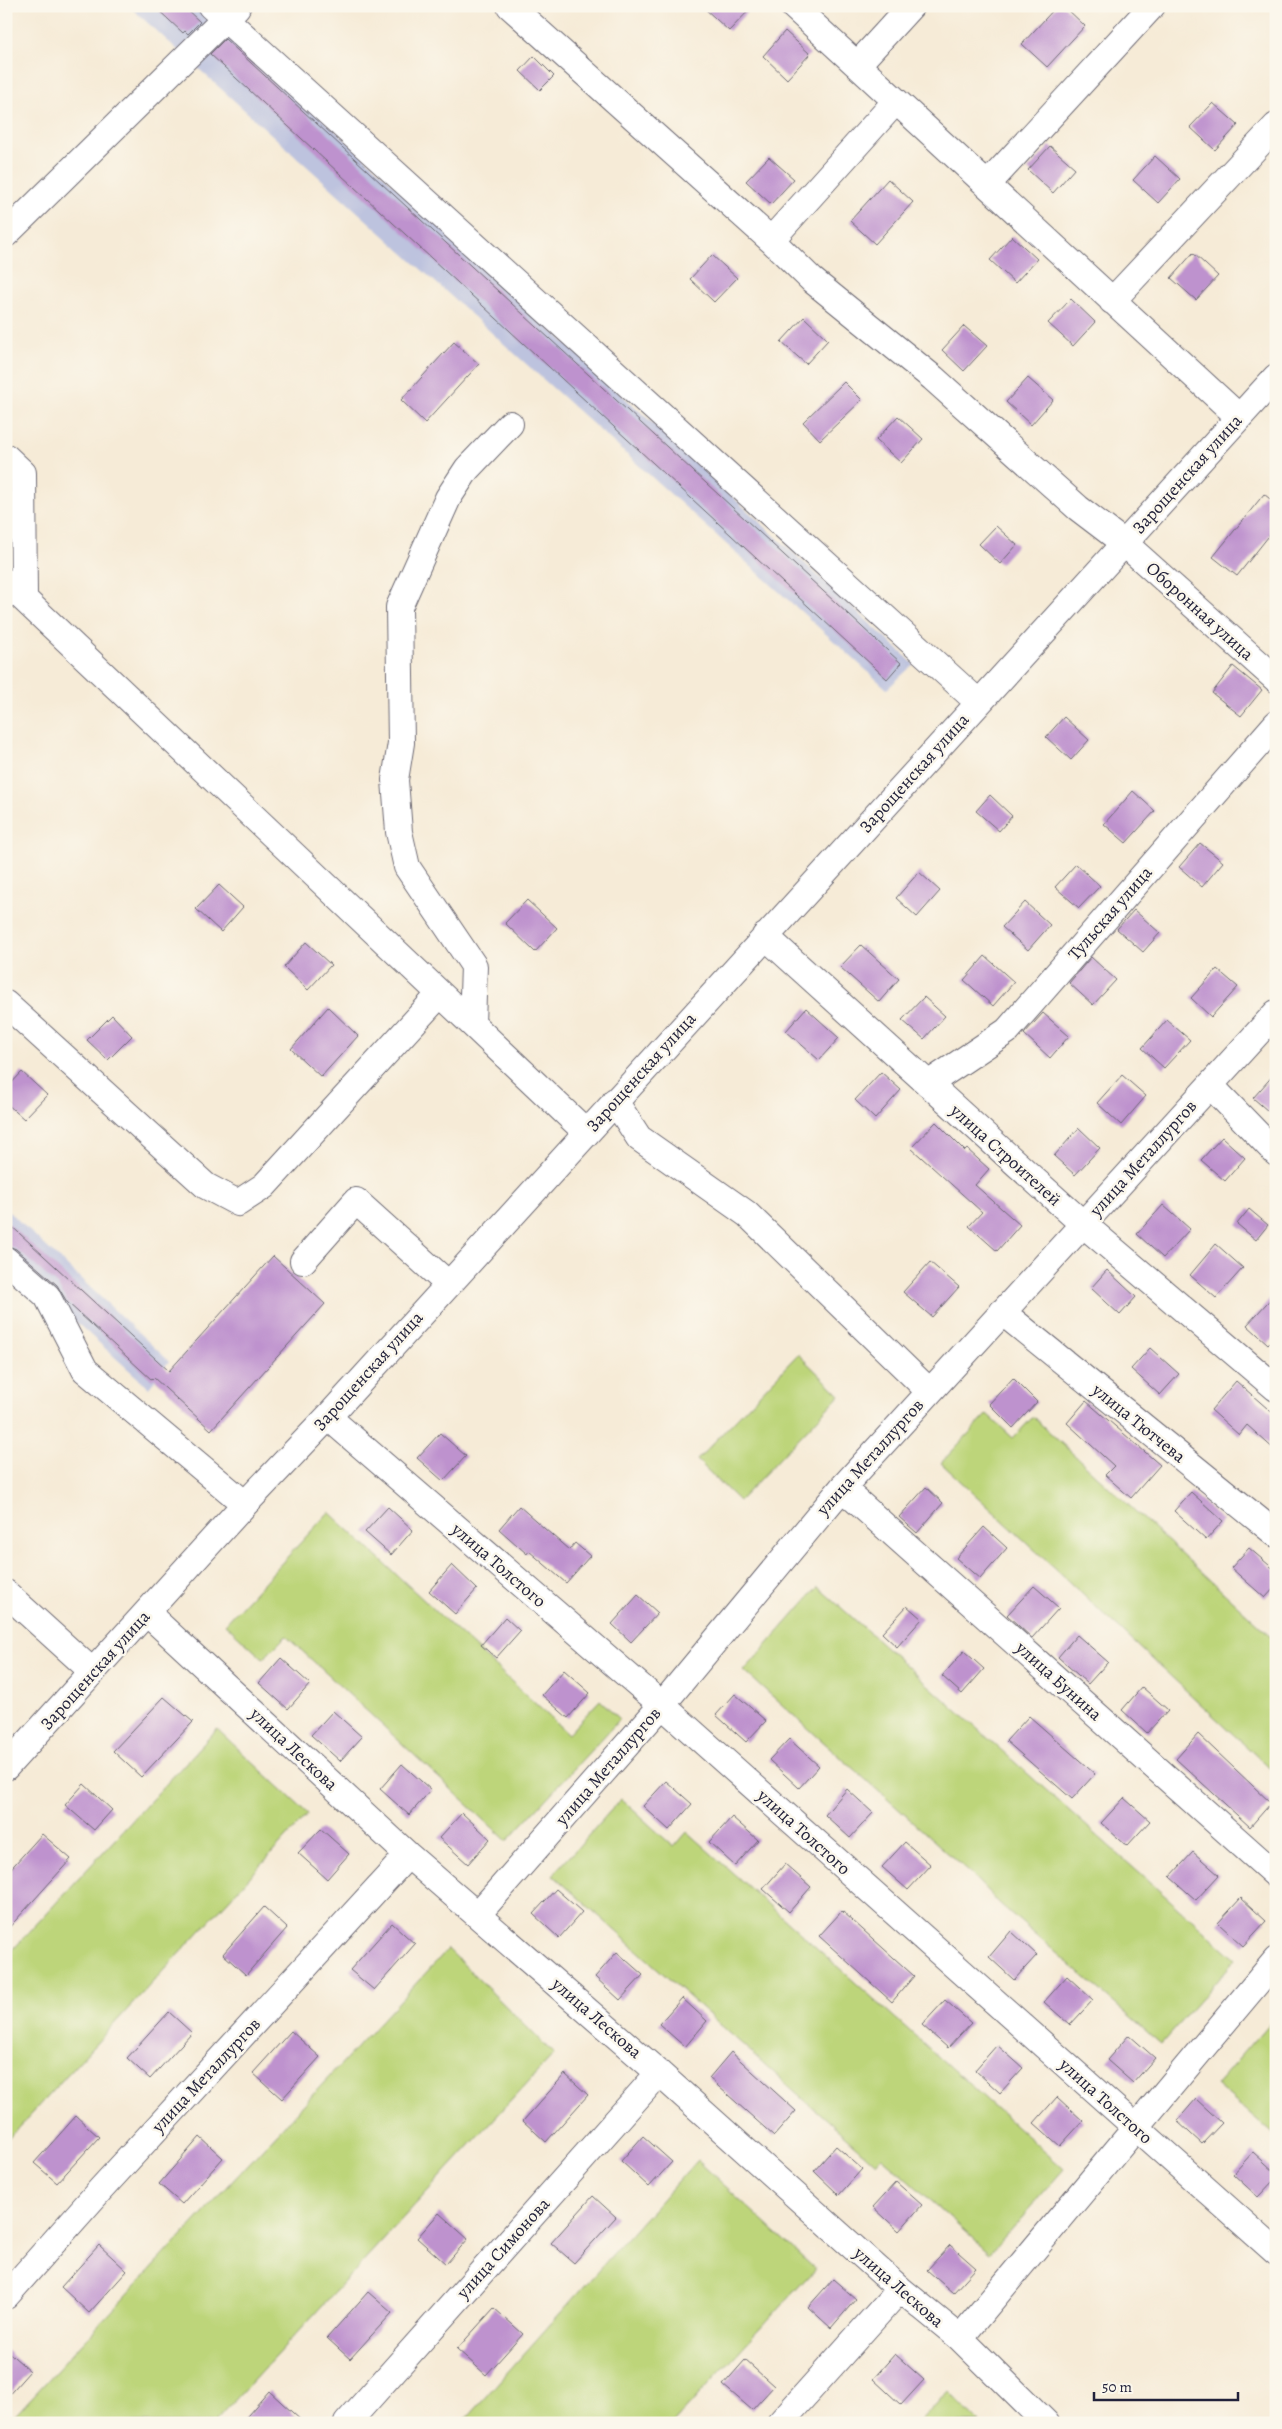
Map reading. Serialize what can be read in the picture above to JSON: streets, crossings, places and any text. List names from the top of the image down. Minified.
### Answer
{"streets":{"street":["Зарощенская улица","Оборонная улица","Тульская улица","улица Строителей","улица Металлургов","улица Тютчева","улица Толстого","улица Бунина","улица Лескова","улица Симонова"]},"crossings":[["Зарощенская улица","Оборонная улица"],["Зарощенская улица","улица Строителей"],["Зарощенская улица","улица Толстого"],["Зарощенская улица","улица Лескова"],["Тульская улица","улица Строителей"],["улица Строителей","улица Металлургов"],["улица Металлургов","улица Тютчева"],["улица Металлургов","улица Толстого"],["улица Металлургов","улица Бунина"],["улица Металлургов","улица Лескова"],["улица Лескова","улица Симонова"]],"scale_bar":"50 m"}
